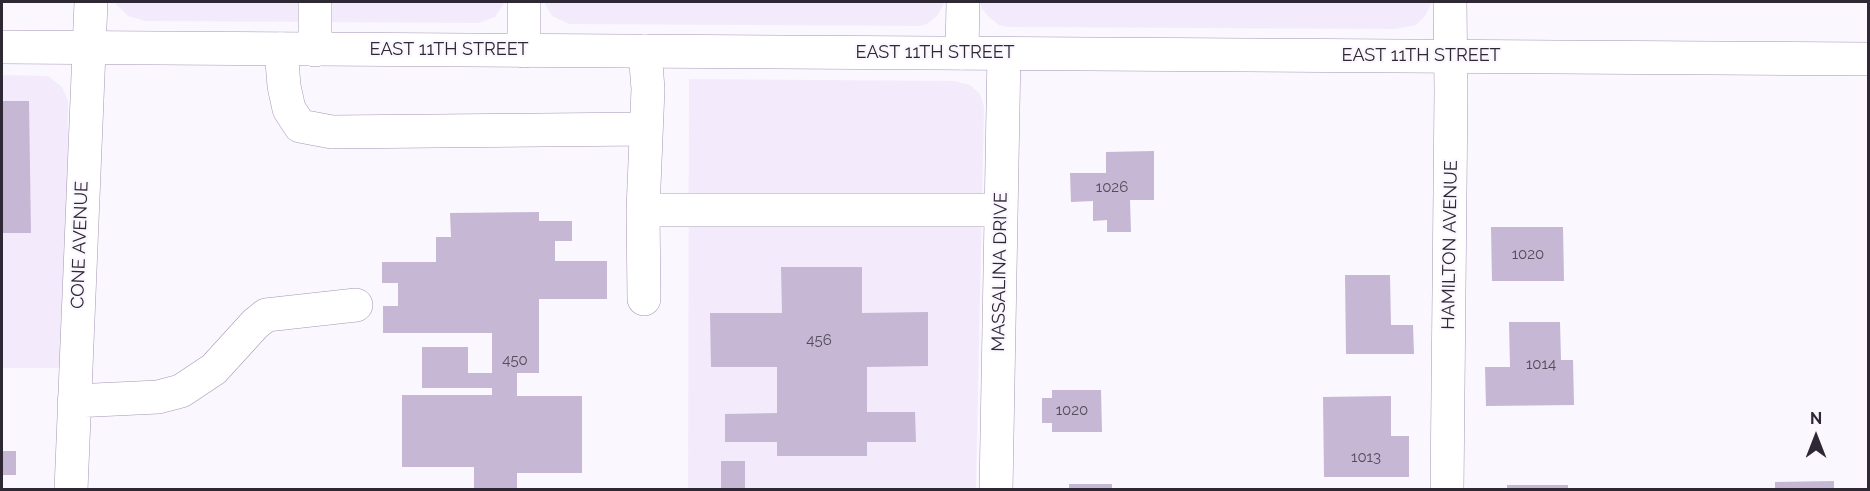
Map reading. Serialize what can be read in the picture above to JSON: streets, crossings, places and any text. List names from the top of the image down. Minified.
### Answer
{"streets":{"main road":["EAST 11TH STREET","CONE AVENUE","HAMILTON AVENUE","MASSALINA DRIVE"]},"crossings":[["EAST 11TH STREET","CONE AVENUE"],["EAST 11TH STREET","HAMILTON AVENUE"],["EAST 11TH STREET","MASSALINA DRIVE"]],"house_numbers":["1026","1020","456","450","1014","1020","1013"],"north":"top"}
